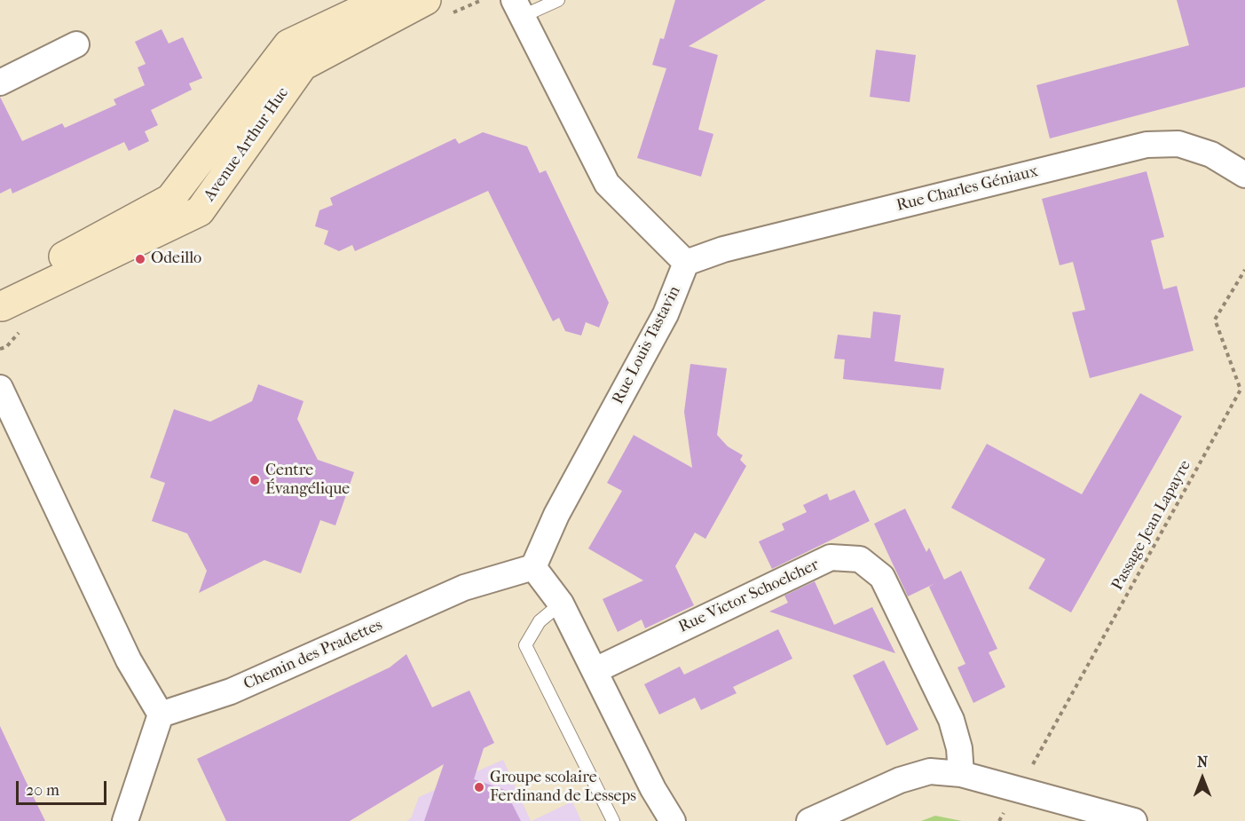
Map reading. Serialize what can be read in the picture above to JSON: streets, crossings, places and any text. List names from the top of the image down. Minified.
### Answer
{"streets":{"street":["Avenue Arthur Huc","Rue Charles Géniaux","Rue Louis Tastavin","Rue Victor Schoelcher","Chemin des Pradettes"],"path":["Passage Jean Lapayre"]},"crossings":[["Rue Charles Géniaux","Rue Louis Tastavin"],["Rue Louis Tastavin","Chemin des Pradettes"]],"places":["Odeillo","Centre Évangélique","Groupe scolaire Ferdinand de Lesseps"],"scale_bar":"20 m","north":"top"}
